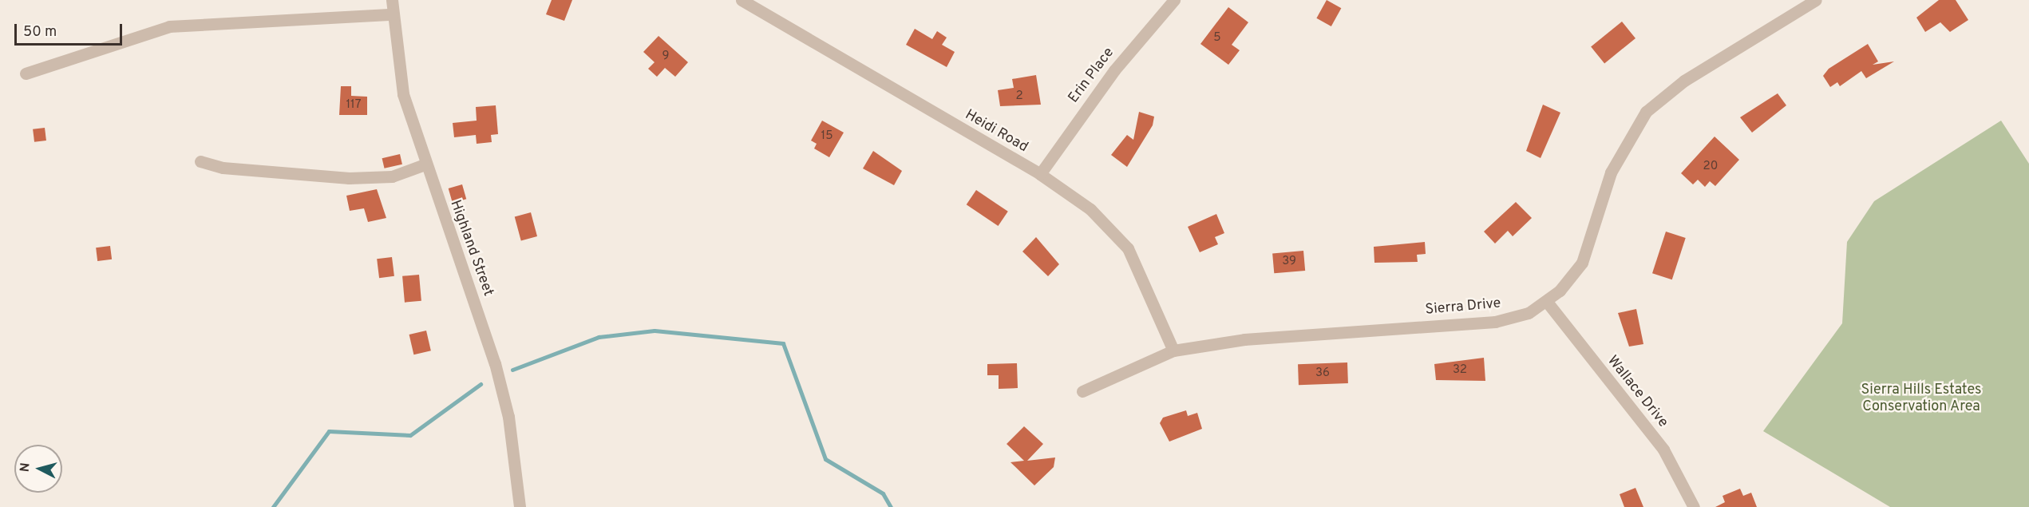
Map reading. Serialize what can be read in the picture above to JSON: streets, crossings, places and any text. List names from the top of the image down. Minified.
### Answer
{"streets":{"street":["Erin Place","Heidi Road","Highland Street","Sierra Drive","Wallace Drive"]},"crossings":[["Erin Place","Heidi Road"],["Heidi Road","Sierra Drive"],["Sierra Drive","Wallace Drive"]],"parks":["Sierra Hills Estates Conservation Area"],"house_numbers":["5","9","2","117","15","20","39","32","36"],"scale_bar":"50 m","north":"left"}
